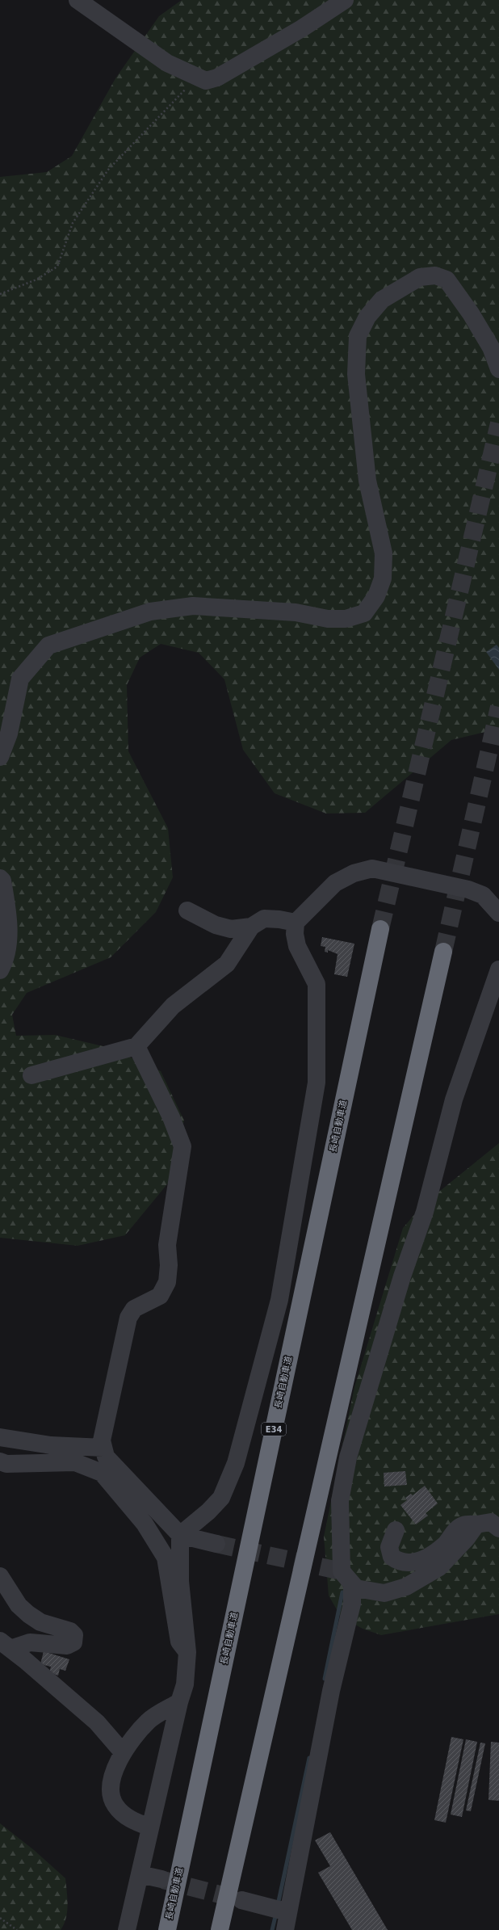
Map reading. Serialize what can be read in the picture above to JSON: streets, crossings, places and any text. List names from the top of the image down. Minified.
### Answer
{"streets":{"highway":["長崎自動車道","E34"]}}
